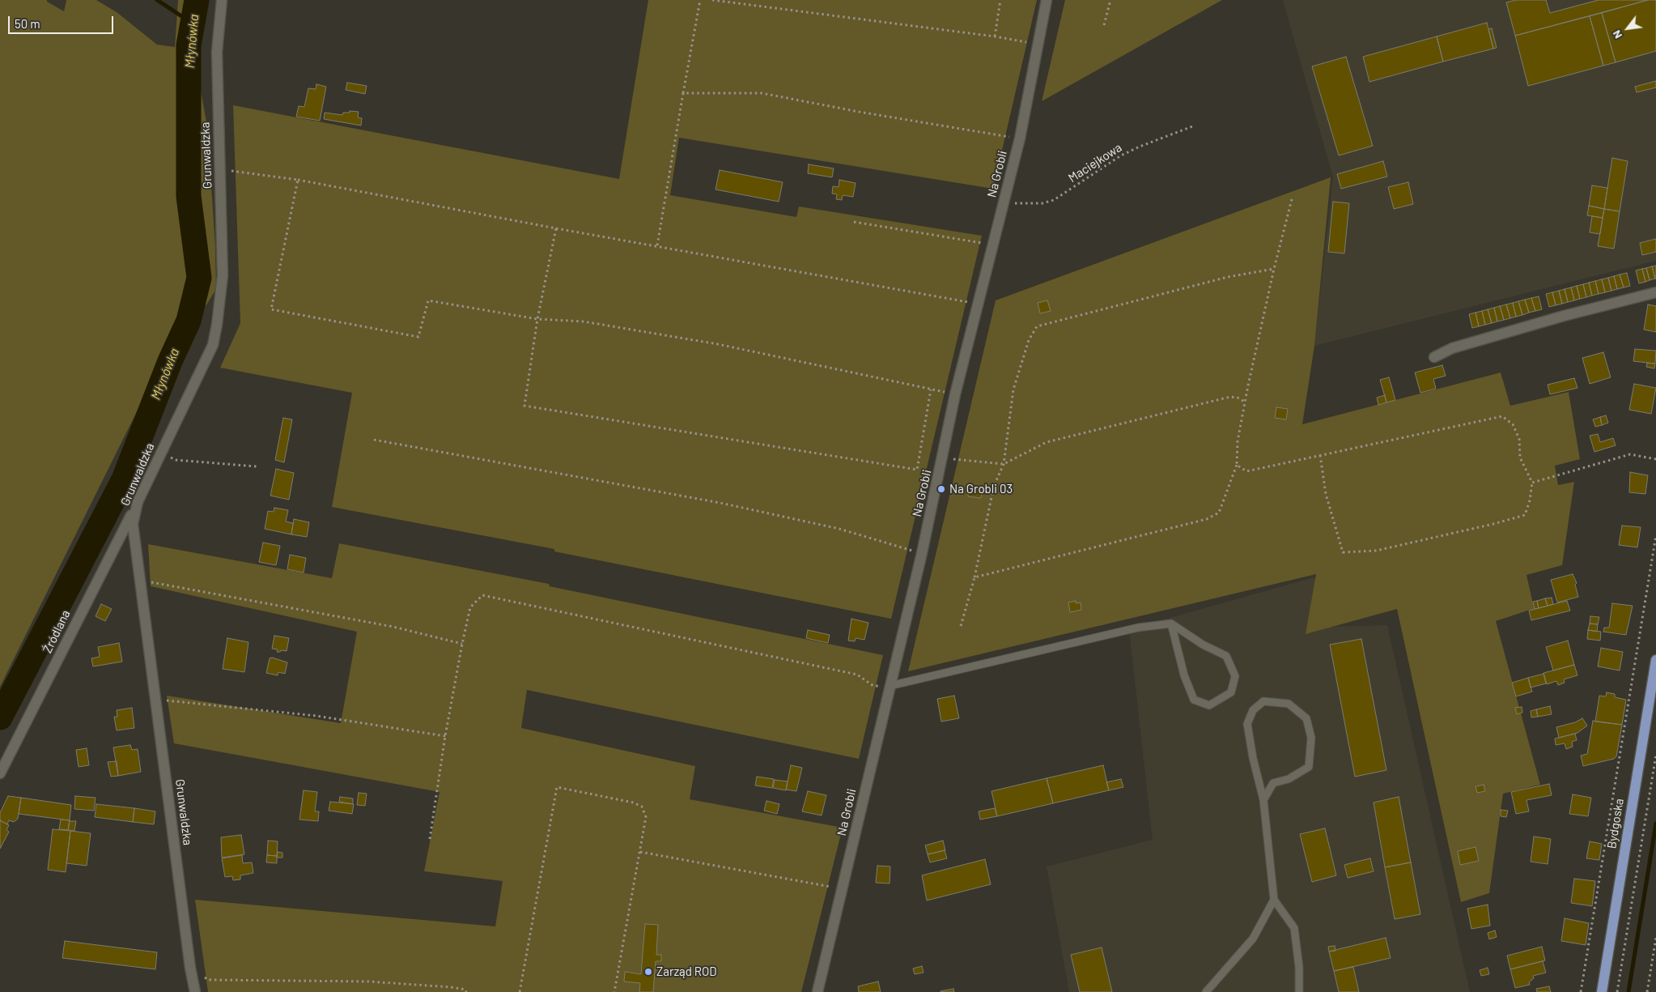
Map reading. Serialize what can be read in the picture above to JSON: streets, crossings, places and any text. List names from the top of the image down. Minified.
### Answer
{"streets":{"main road":["Bydgoska"],"street":["Grunwaldzka","Na Grobli","Źródlana"],"path":["Maciejkowa"]},"crossings":[["Grunwaldzka","Źródlana"],["Maciejkowa","Na Grobli"]],"water":["Młynówka"],"places":["Na Grobli 03","Zarząd ROD"],"scale_bar":"50 m","north":"bottom left"}
